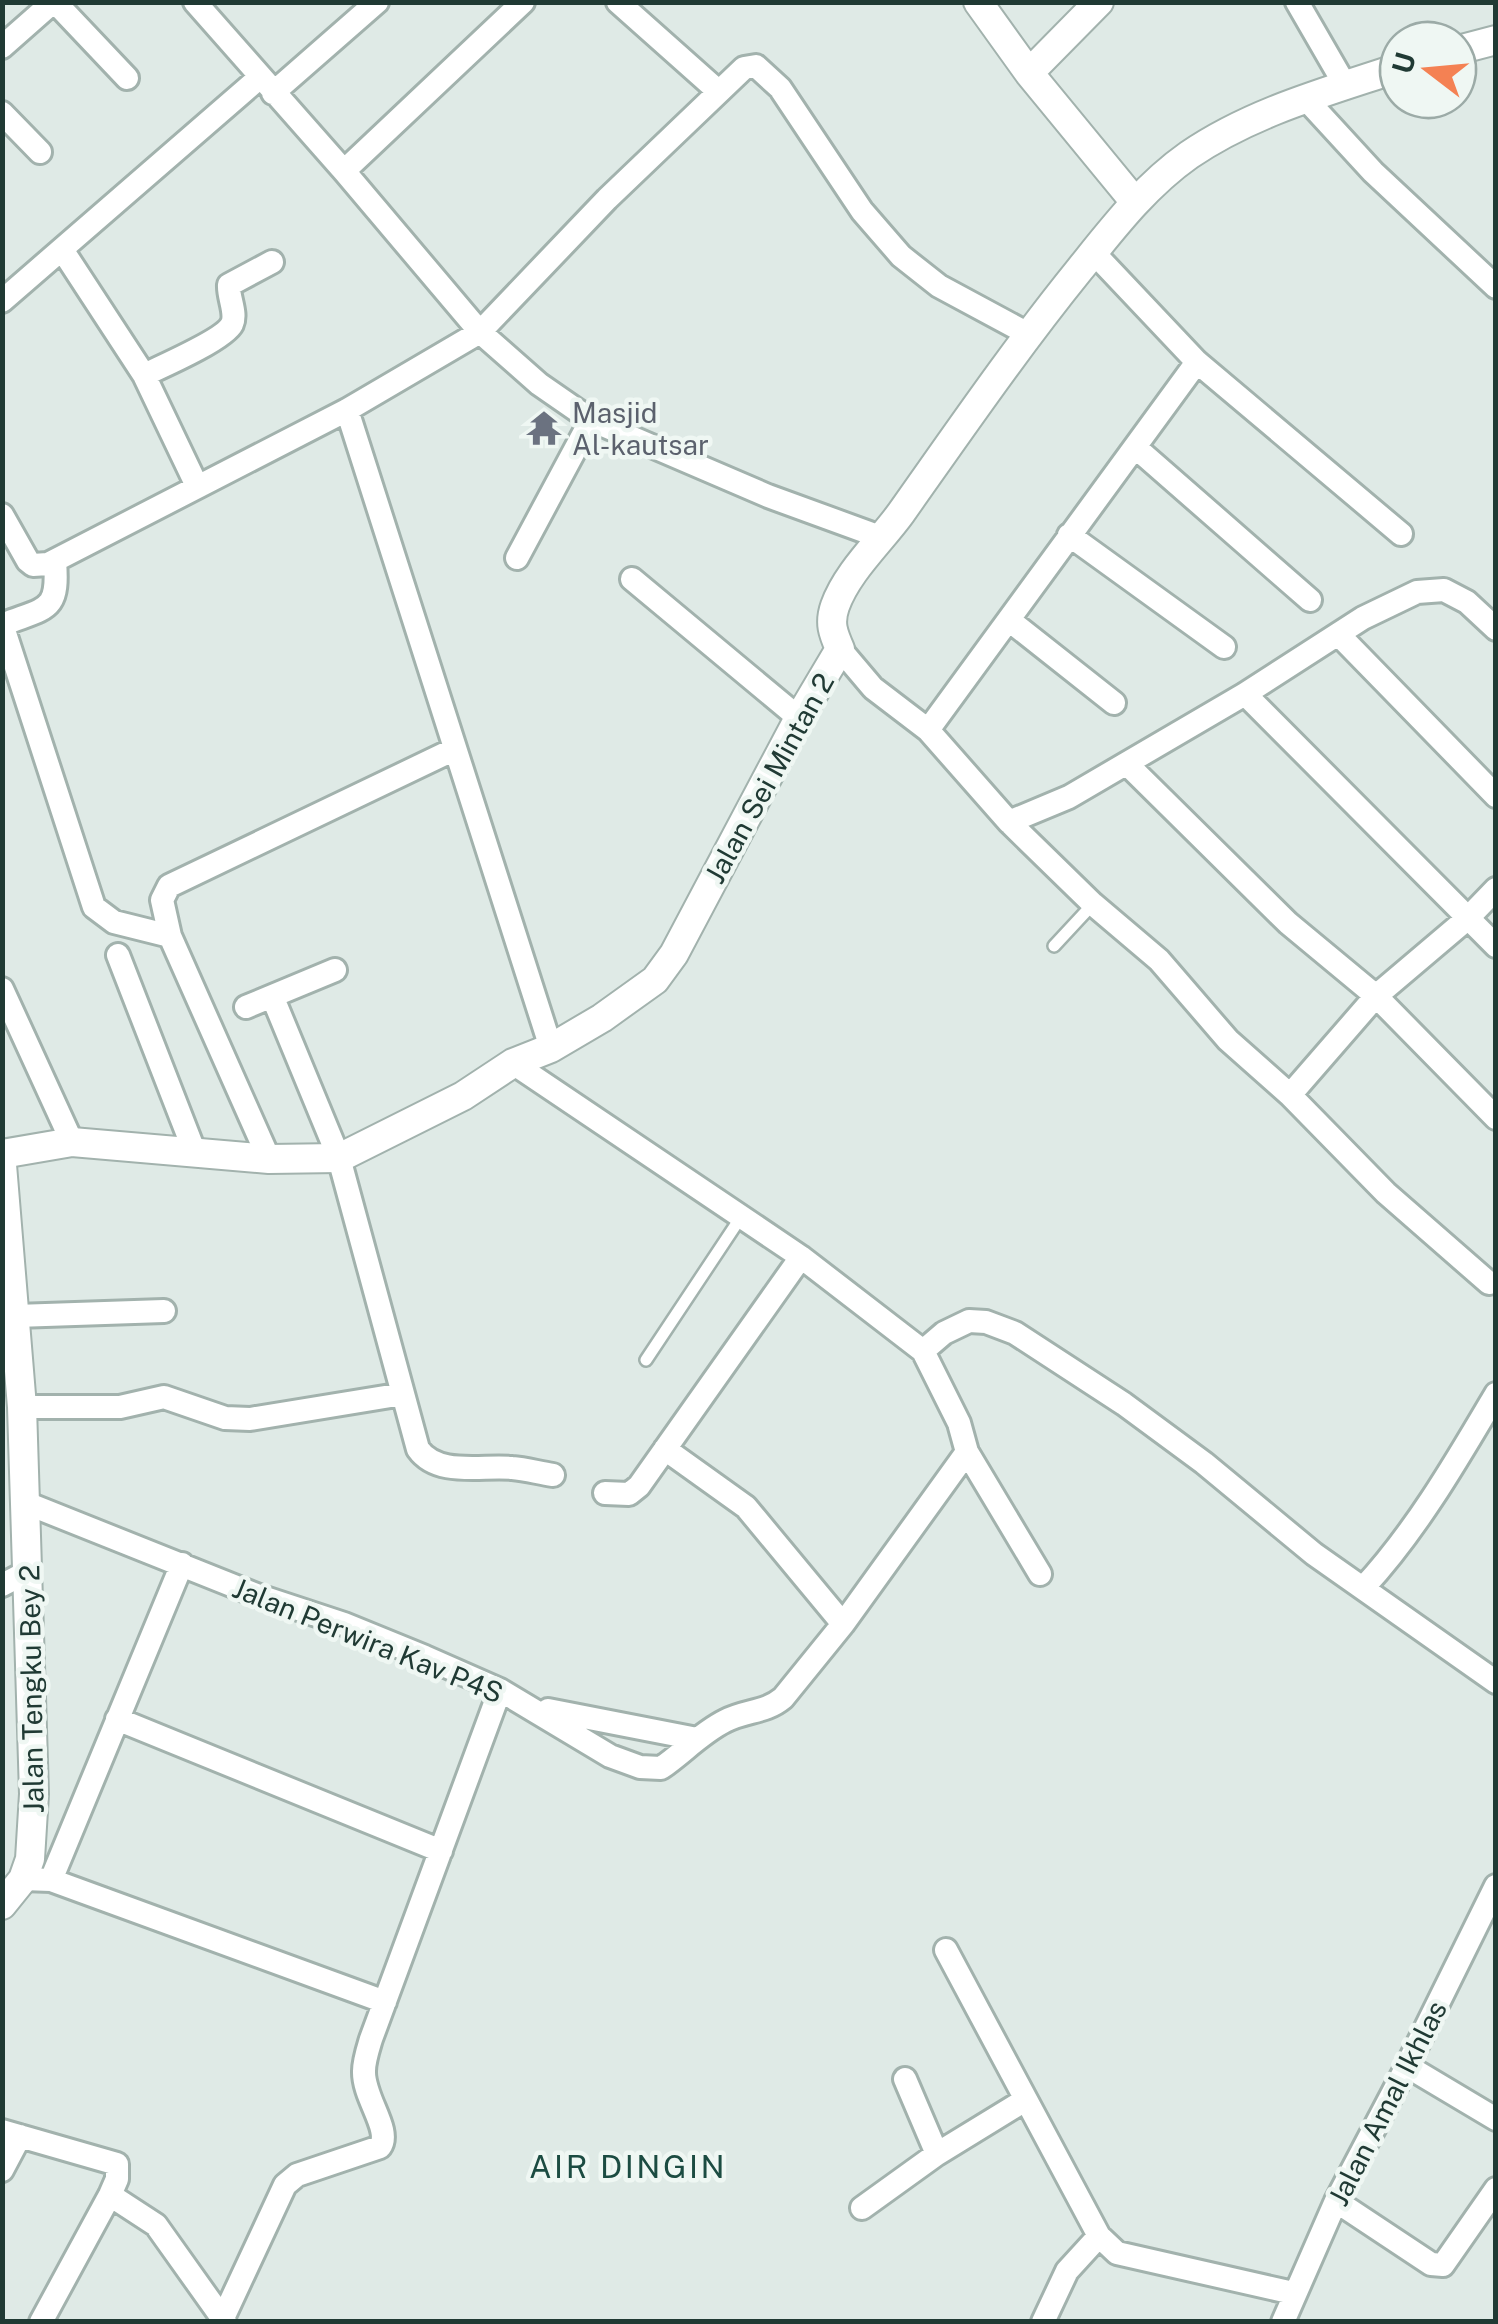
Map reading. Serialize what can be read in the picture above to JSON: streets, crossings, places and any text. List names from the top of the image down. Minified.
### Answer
{"streets":{"street":["Jalan Sei Mintan 2","Jalan Perwira Kav P4S","Jalan Tengku Bey 2","Jalan Amal Ikhlas"]},"crossings":[["Jalan Perwira Kav P4S","Jalan Tengku Bey 2"]],"districts":["AIR DINGIN"],"places":{"temple":["Masjid Al-kautsar"]},"north":"left"}
